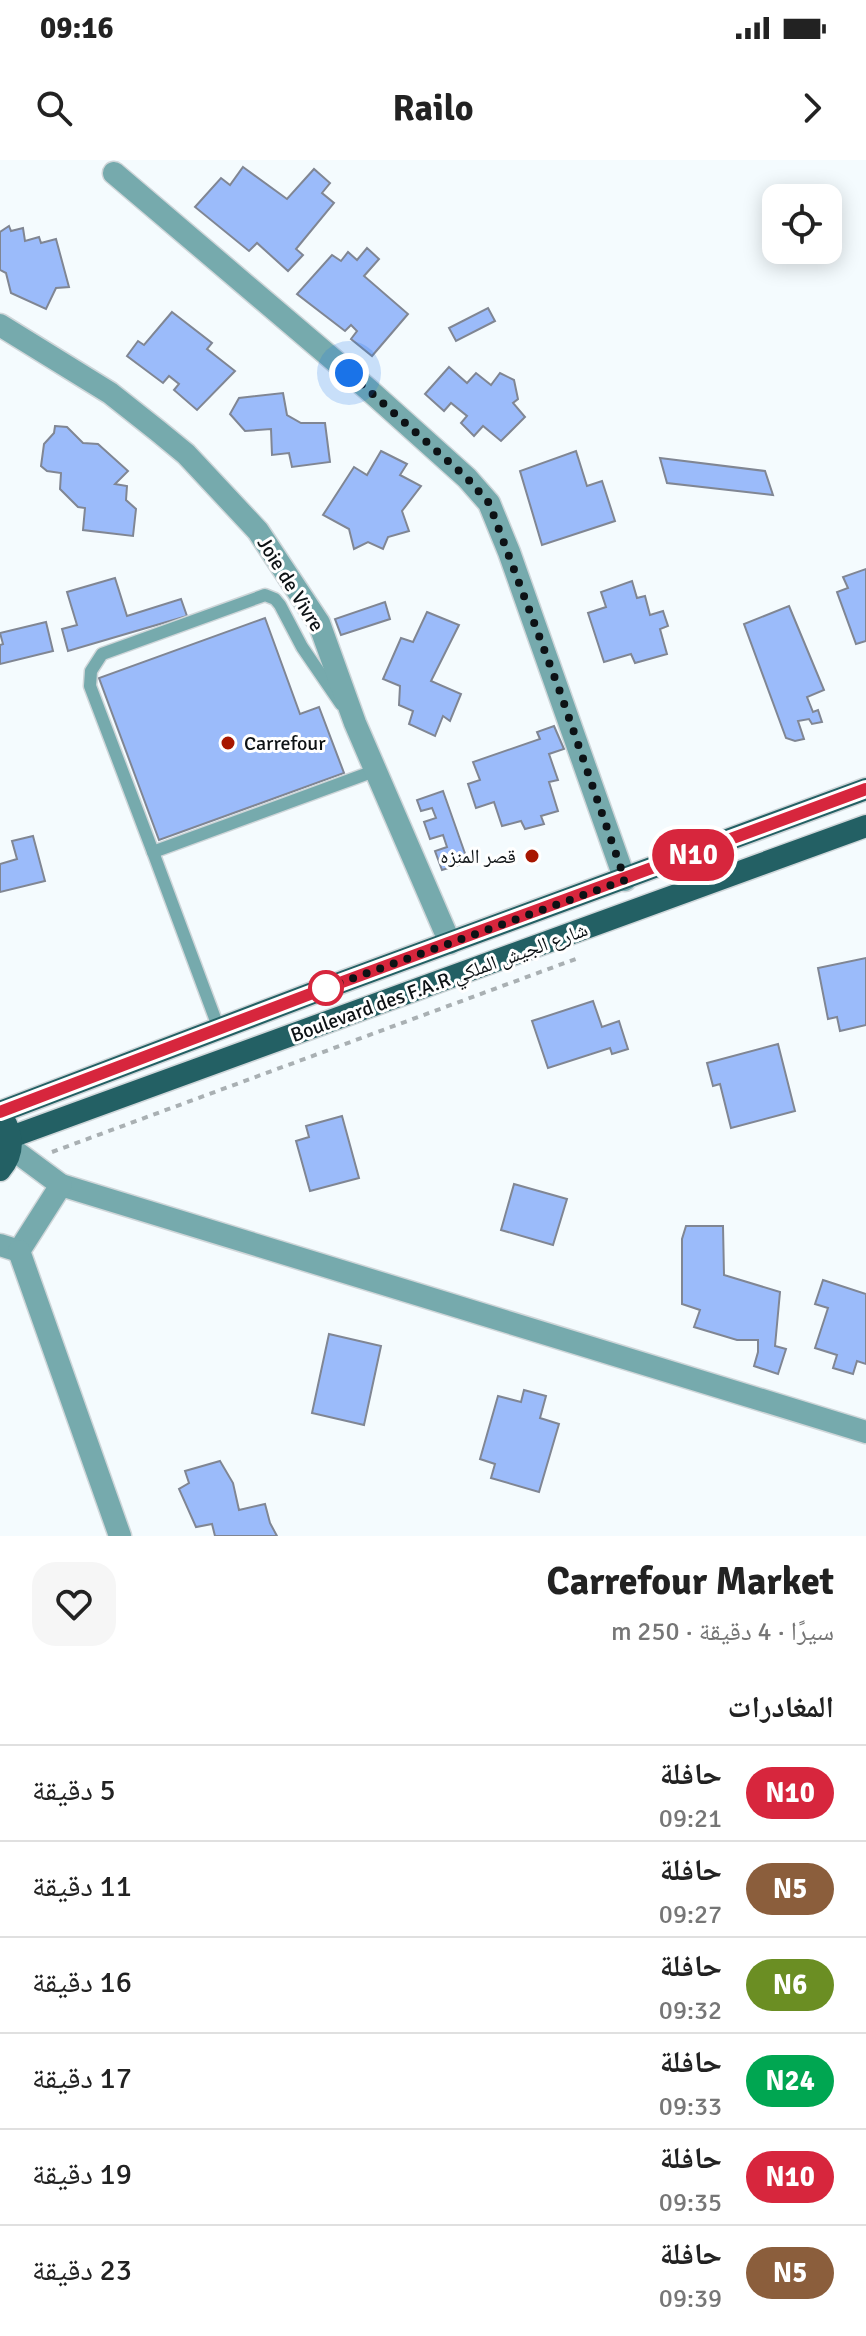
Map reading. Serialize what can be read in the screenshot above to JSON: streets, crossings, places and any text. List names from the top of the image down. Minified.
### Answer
{"streets":{"main road":["Boulevard des F.A.R شارع الجيش الملكي"],"street":["Joie de Vivre"]},"crossings":[["Joie de Vivre","Boulevard des F.A.R شارع الجيش الملكي"]],"places":["Carrefour","قصر المنزه"],"lines":["bus line N10"],"page":{"status":"09:16","header":"Railo","on_map":"N10","heading":[["Carrefour Market","سيرًا · 4 دقيقة · 250 m"],"المغادرات"],"list":[{"mark":"N10","name":"حافلة","note":"09:21","value":"5 دقيقة"},{"mark":"N5","name":"حافلة","note":"09:27","value":"11 دقيقة"},{"mark":"N6","name":"حافلة","note":"09:32","value":"16 دقيقة"},{"mark":"N24","name":"حافلة","note":"09:33","value":"17 دقيقة"},{"mark":"N10","name":"حافلة","note":"09:35","value":"19 دقيقة"},{"mark":"N5","name":"حافلة","note":"09:39","value":"23 دقيقة"}]}}
